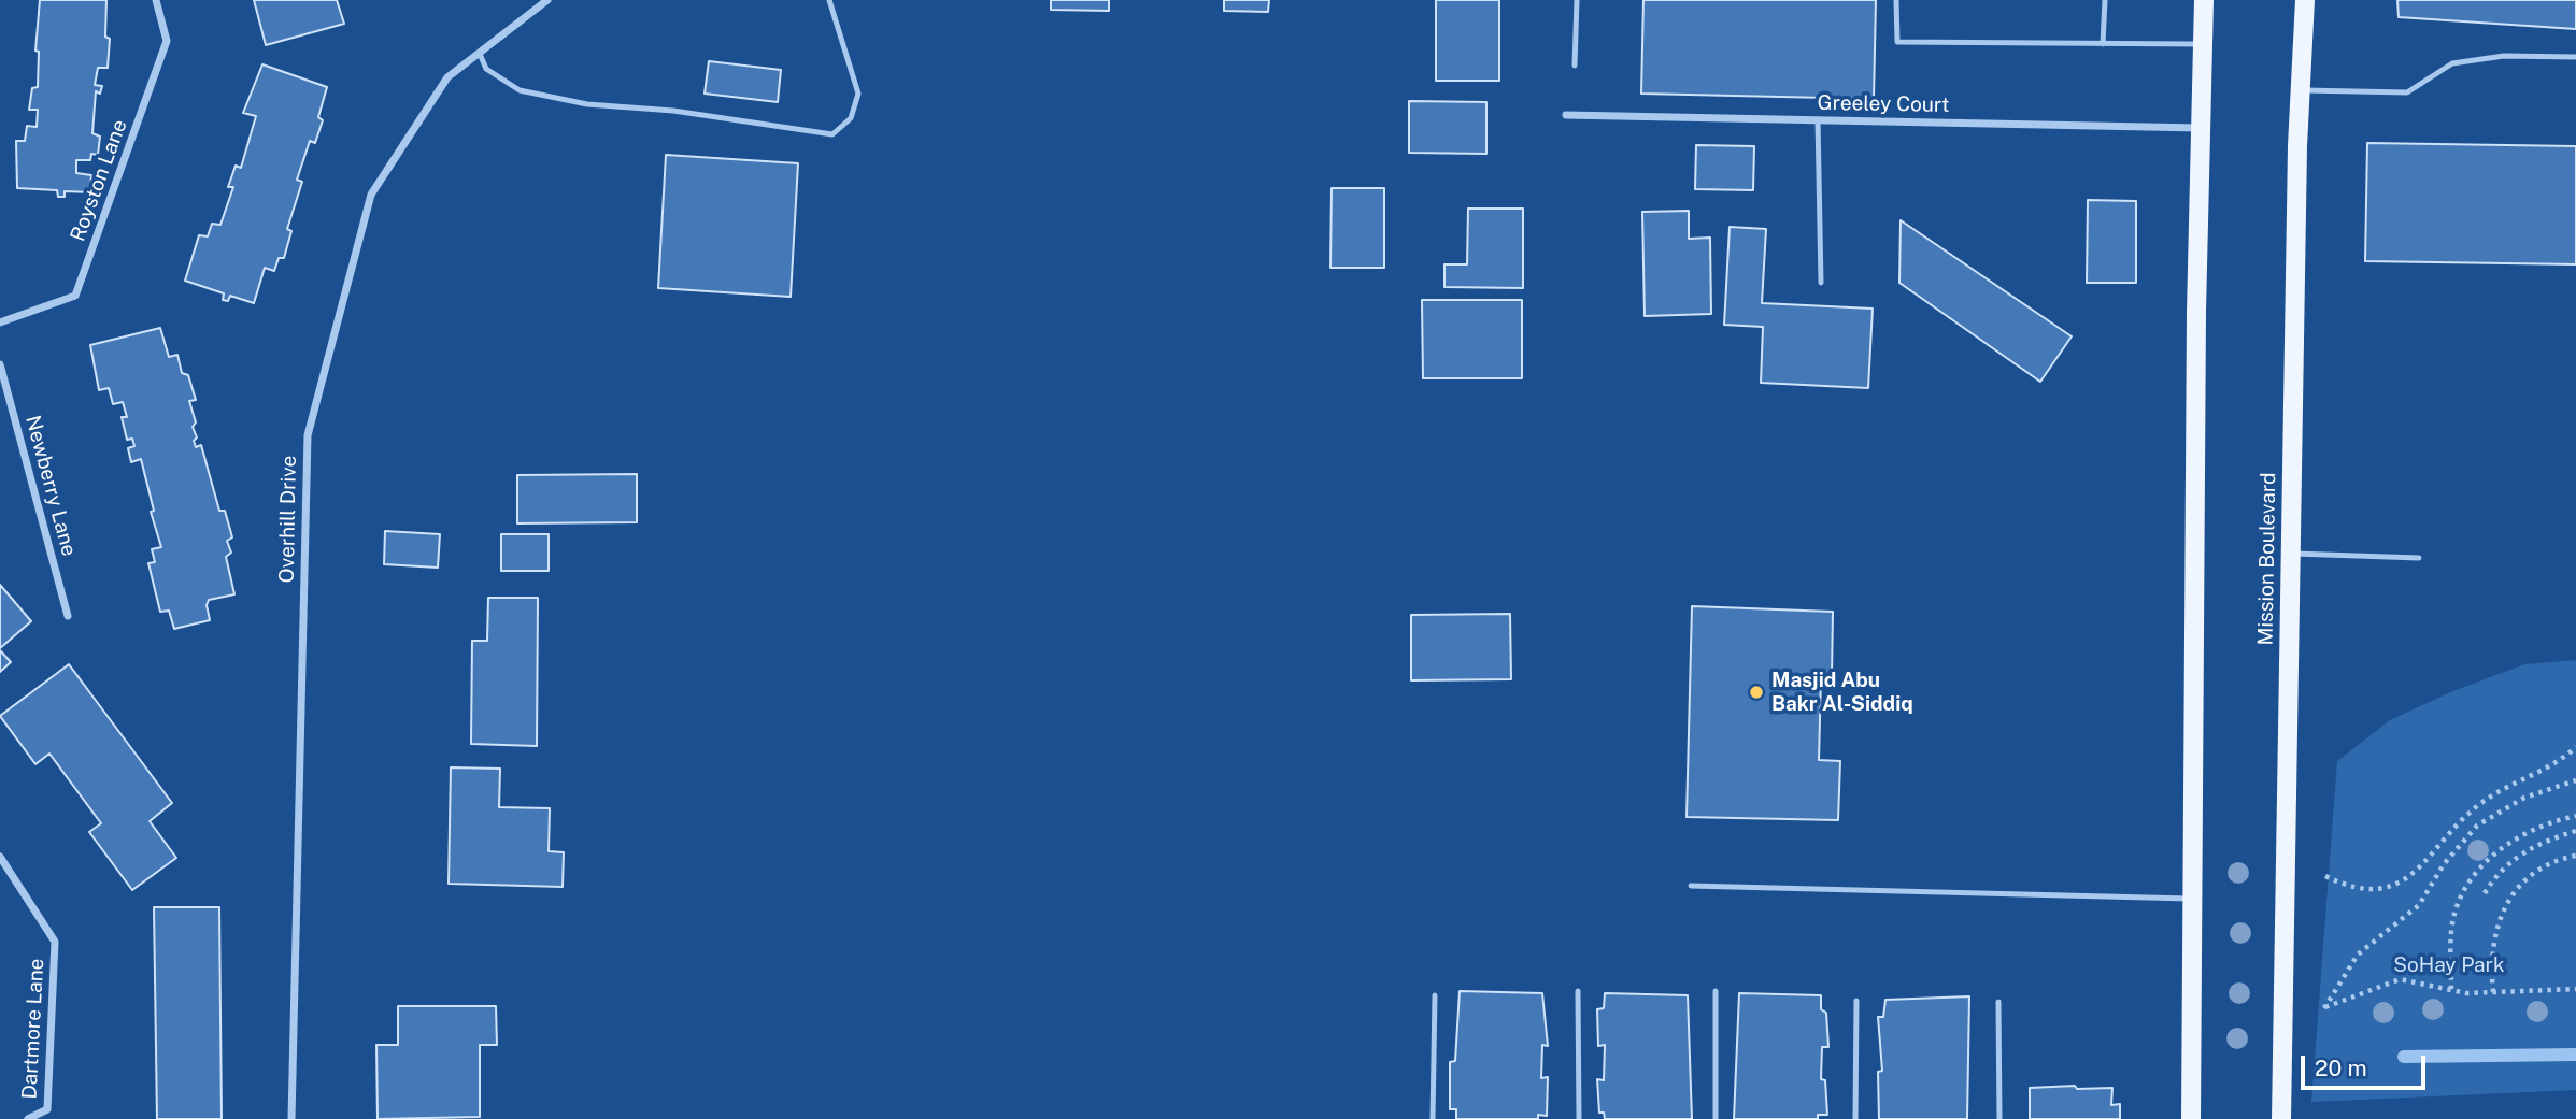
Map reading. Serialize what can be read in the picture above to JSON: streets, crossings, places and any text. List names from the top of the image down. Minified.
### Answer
{"streets":{"main road":["Mission Boulevard"],"street":["Greeley Court","Royston Lane","Newberry Lane","Overhill Drive","Dartmore Lane"]},"parks":["SoHay Park"],"places":["Masjid Abu Bakr Al-Siddiq"],"scale_bar":"20 m"}
